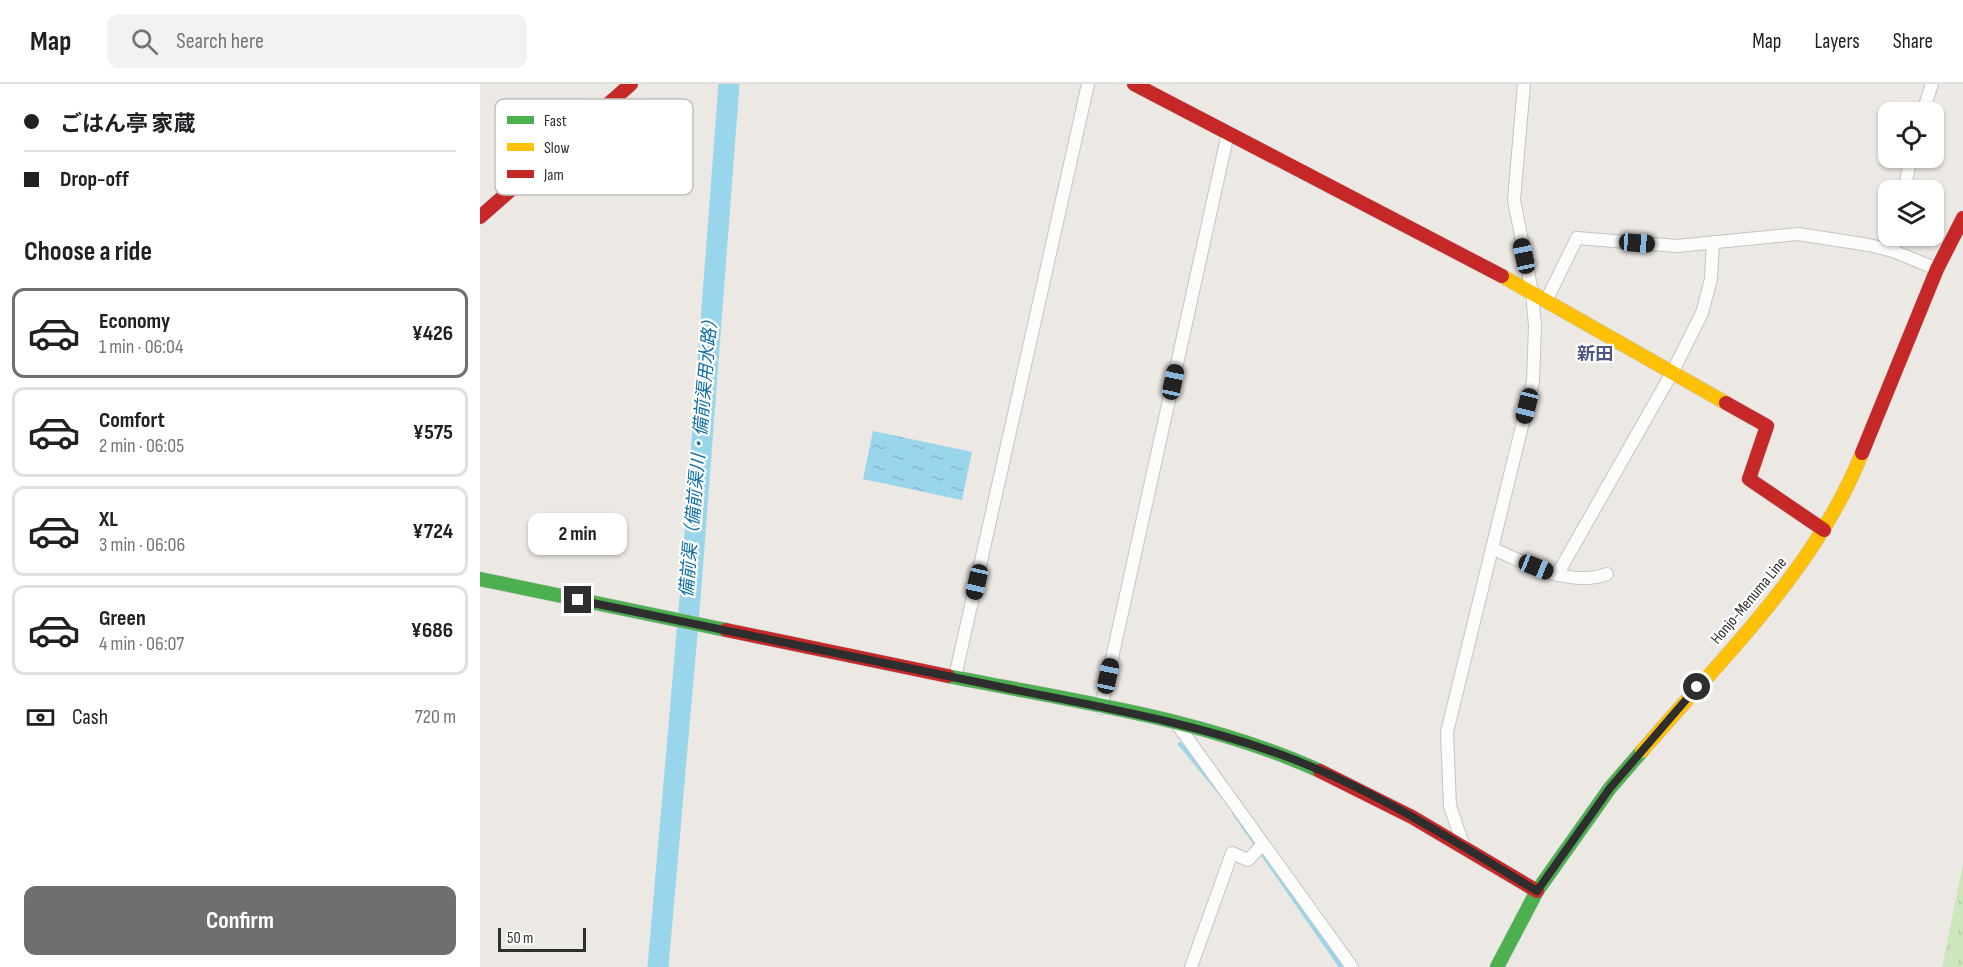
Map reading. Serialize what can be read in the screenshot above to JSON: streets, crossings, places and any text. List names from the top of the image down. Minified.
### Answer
{"streets":{"main road":["Honjo-Menuma Line"]},"districts":["新田"],"water":["備前渠（備前渠川・備前渠用水路）"],"legend":["Fast","Slow","Jam"],"scale_bar":"50 m","page":{"header":"Map","search":"Search here","nav":["Map","Layers","Share"],"banner":["ごはん亭 家蔵","Drop-off"],"heading":"Choose a ride","list":[{"name":"Economy","note":"1 min · 06:04","value":"¥426"},{"name":"Comfort","note":"2 min · 06:05","value":"¥575"},{"name":"XL","note":"3 min · 06:06","value":"¥724"},{"name":"Green","note":"4 min · 06:07","value":"¥686"}],"bubble":"2 min","pay":["Cash","720 m"],"buttons":"Confirm","scale":"50 m"}}
